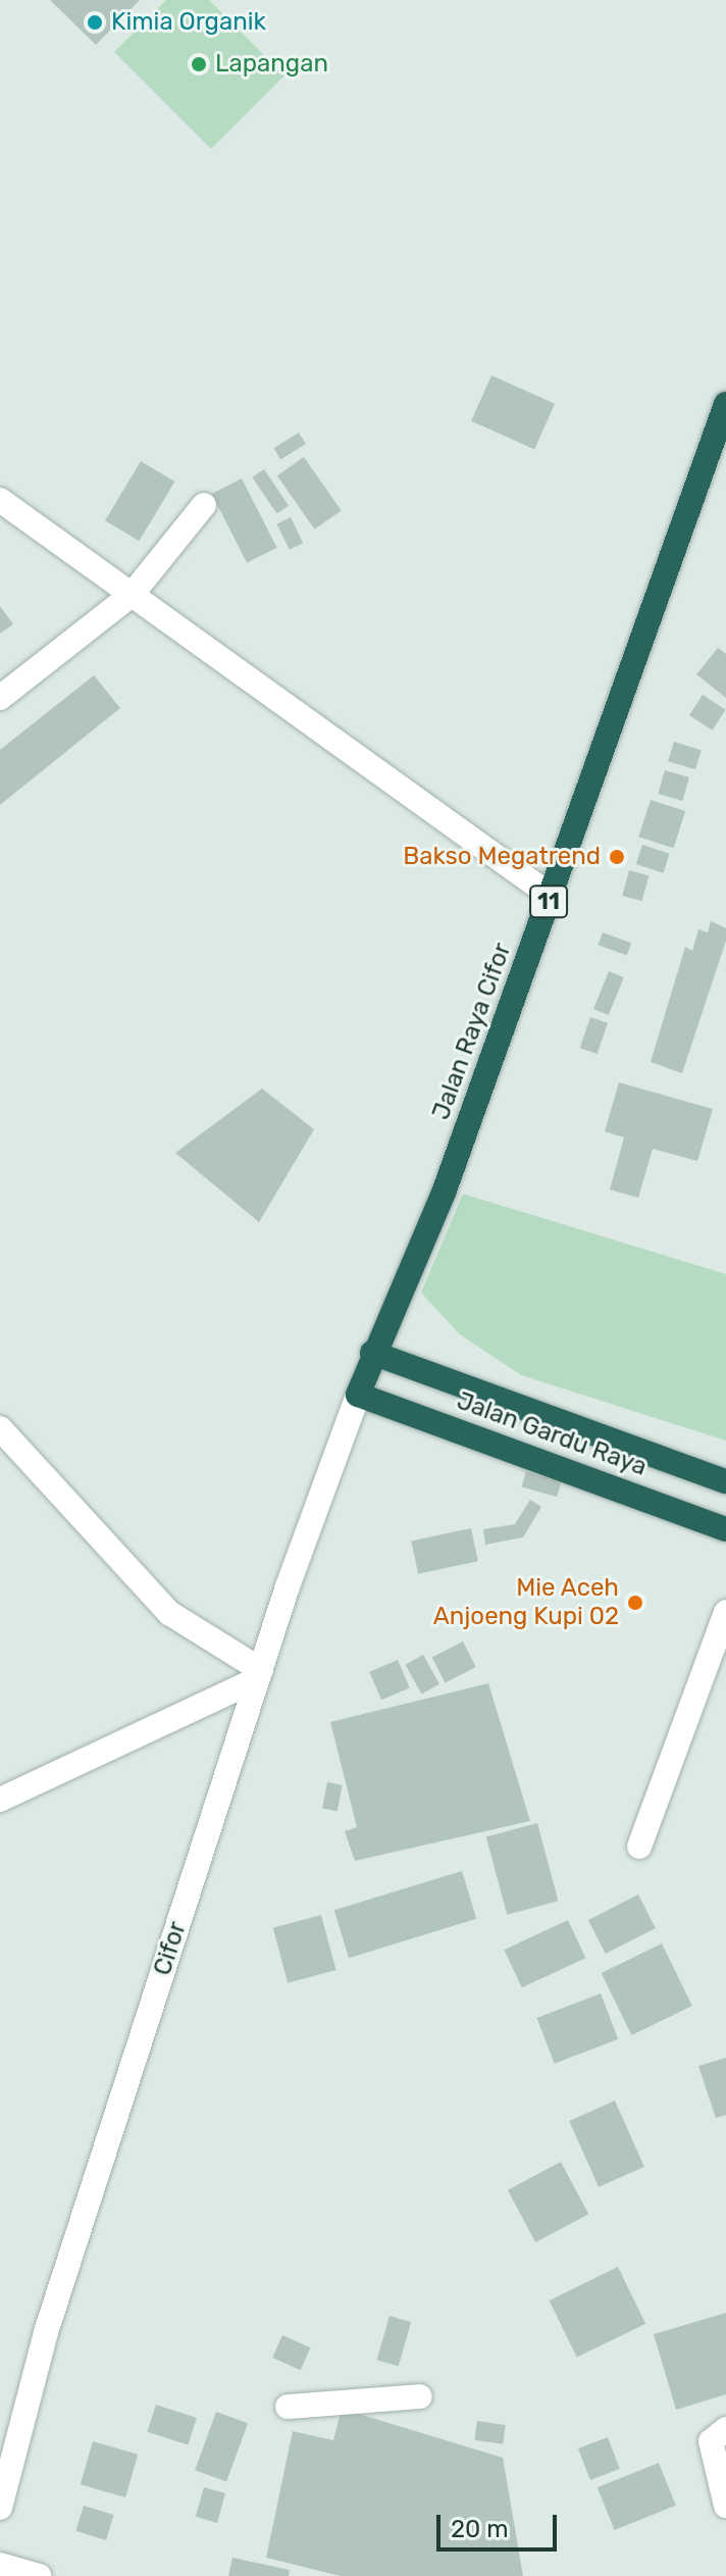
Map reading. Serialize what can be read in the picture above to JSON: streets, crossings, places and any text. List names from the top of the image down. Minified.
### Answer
{"streets":{"highway":["11","Jalan Raya Cifor","Jalan Gardu Raya"],"street":["Cifor"]},"crossings":[["Jalan Raya Cifor","Jalan Gardu Raya"],["Jalan Raya Cifor","Cifor"],["Jalan Gardu Raya","Cifor"]],"places":["Kimia Organik","Lapangan","Bakso Megatrend","Mie Aceh Anjoeng Kupi 02"],"scale_bar":"20 m"}
